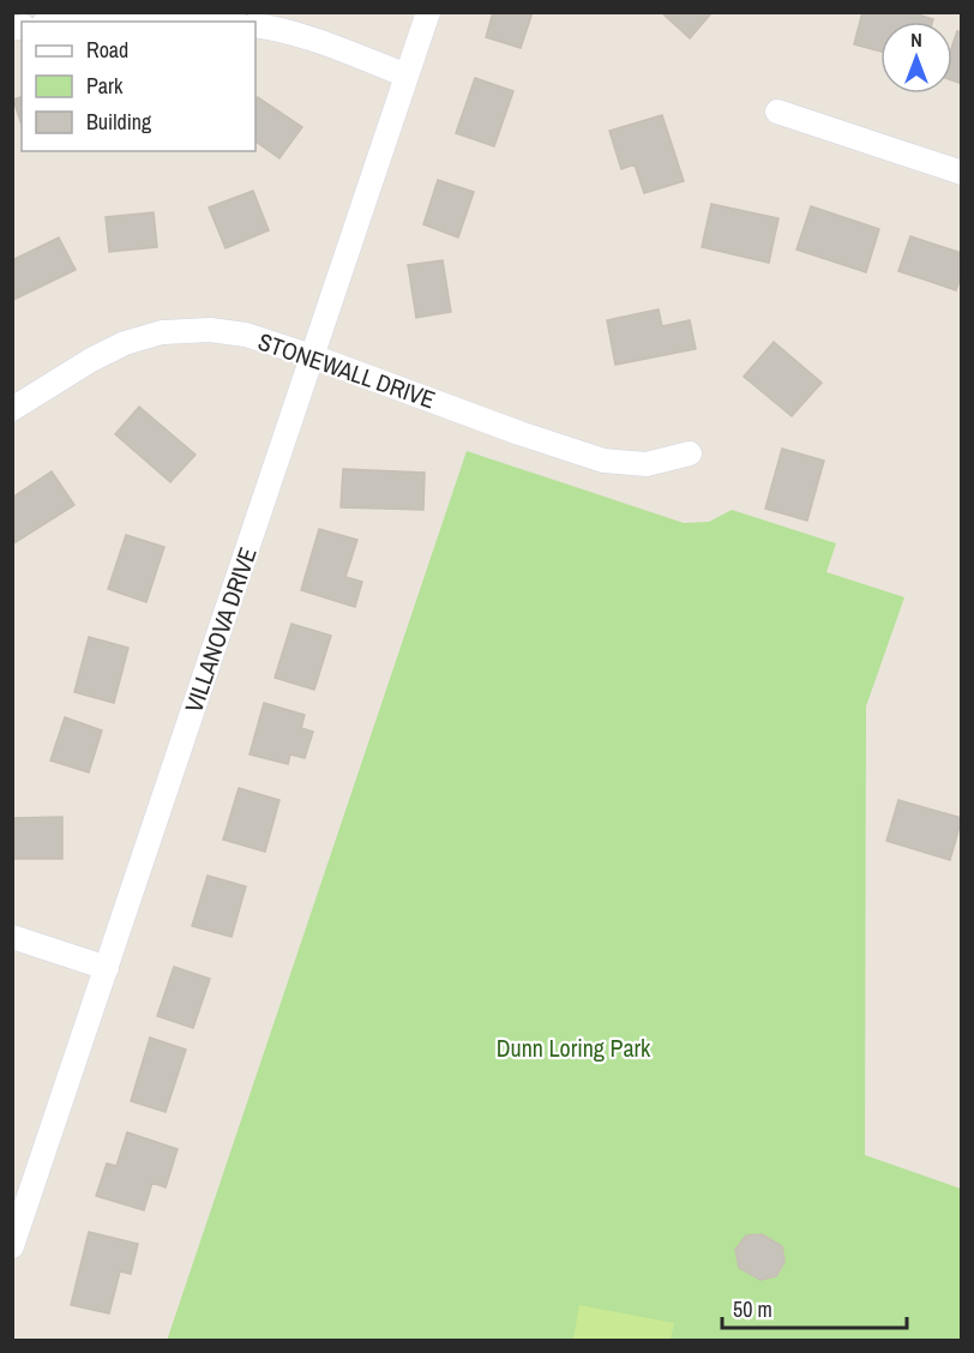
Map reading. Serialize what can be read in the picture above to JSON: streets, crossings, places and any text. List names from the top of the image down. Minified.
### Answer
{"streets":{"street":["STONEWALL DRIVE","VILLANOVA DRIVE"]},"crossings":[["STONEWALL DRIVE","VILLANOVA DRIVE"]],"parks":["Dunn Loring Park"],"legend":["Road","Park","Building"],"scale_bar":"50 m","north":"top"}
